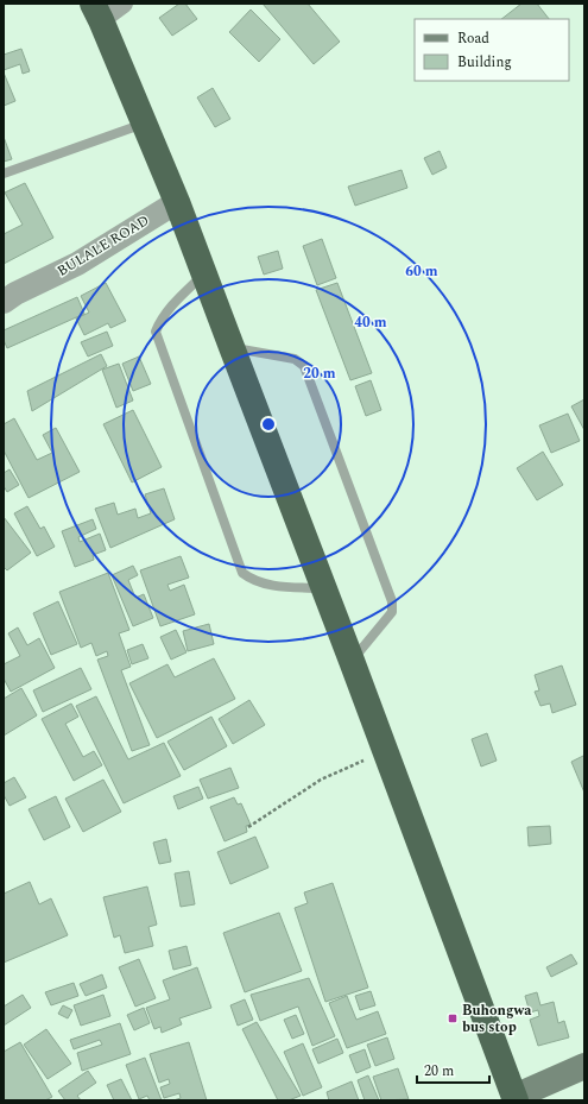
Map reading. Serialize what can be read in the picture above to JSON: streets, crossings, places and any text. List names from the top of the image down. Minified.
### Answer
{"streets":{"street":["BULALE ROAD"]},"places":{"transit":["Buhongwa bus stop"]},"legend":["Road","Building"],"scale_bar":"20 m","rings":["60 m","40 m","20 m"]}
